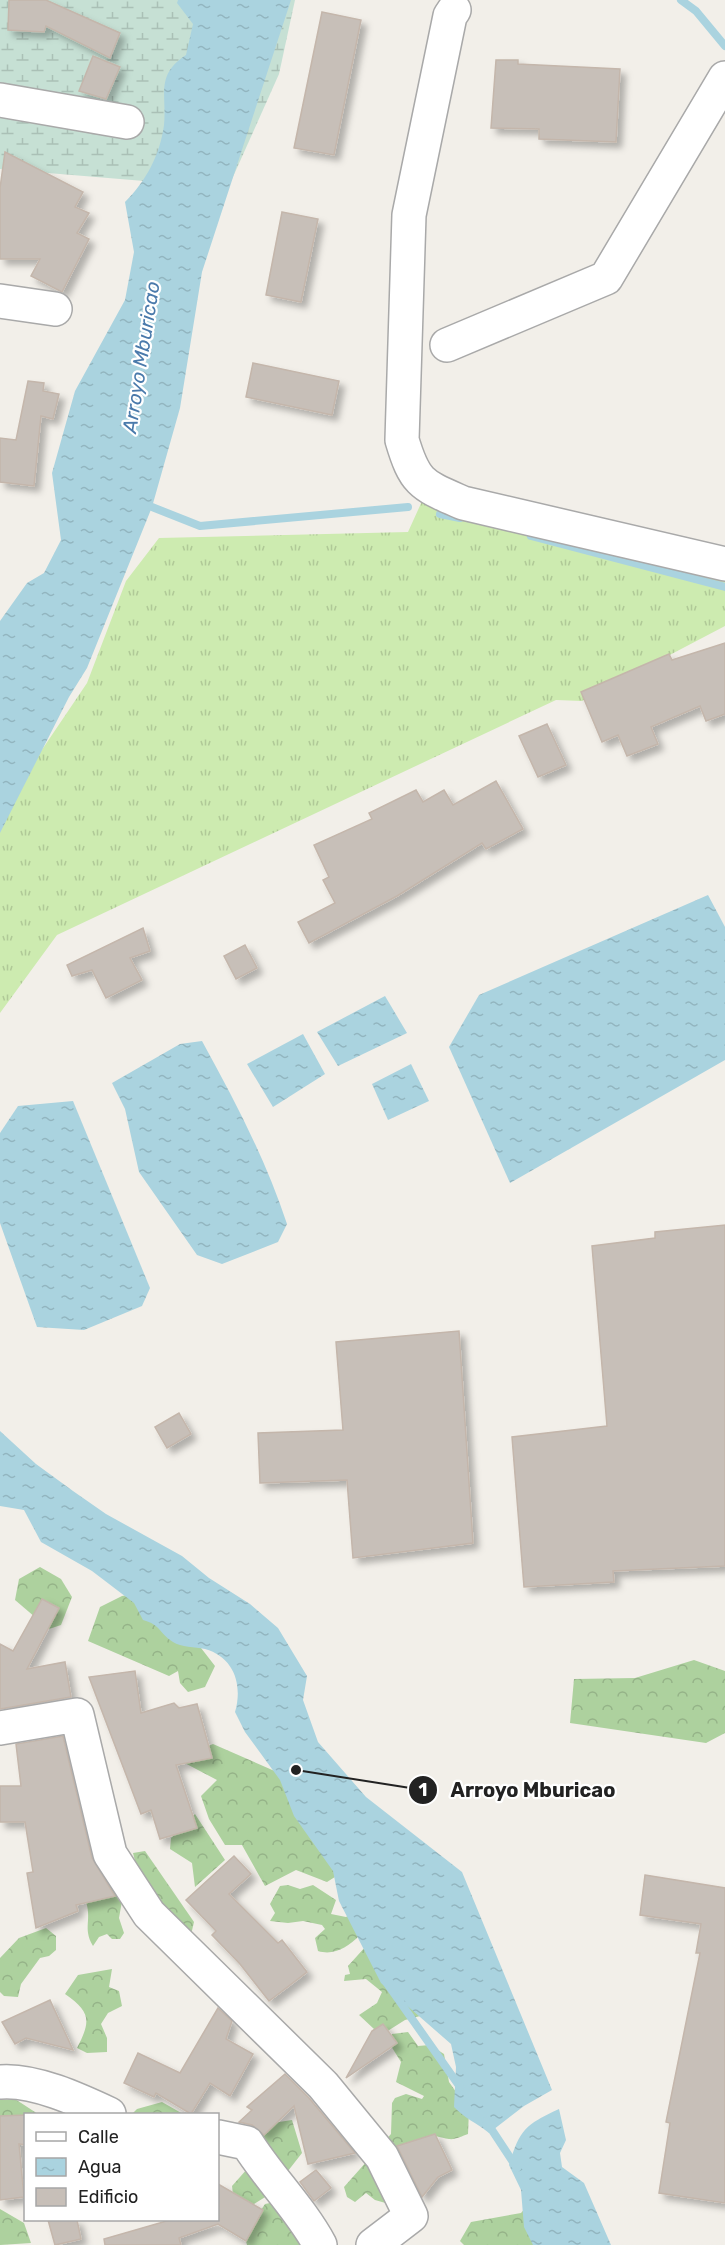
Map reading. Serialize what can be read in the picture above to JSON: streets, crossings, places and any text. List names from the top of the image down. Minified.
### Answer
{"water":["Arroyo Mburicao"],"places":["Arroyo Mburicao"],"legend":["Calle","Agua","Edificio"]}
